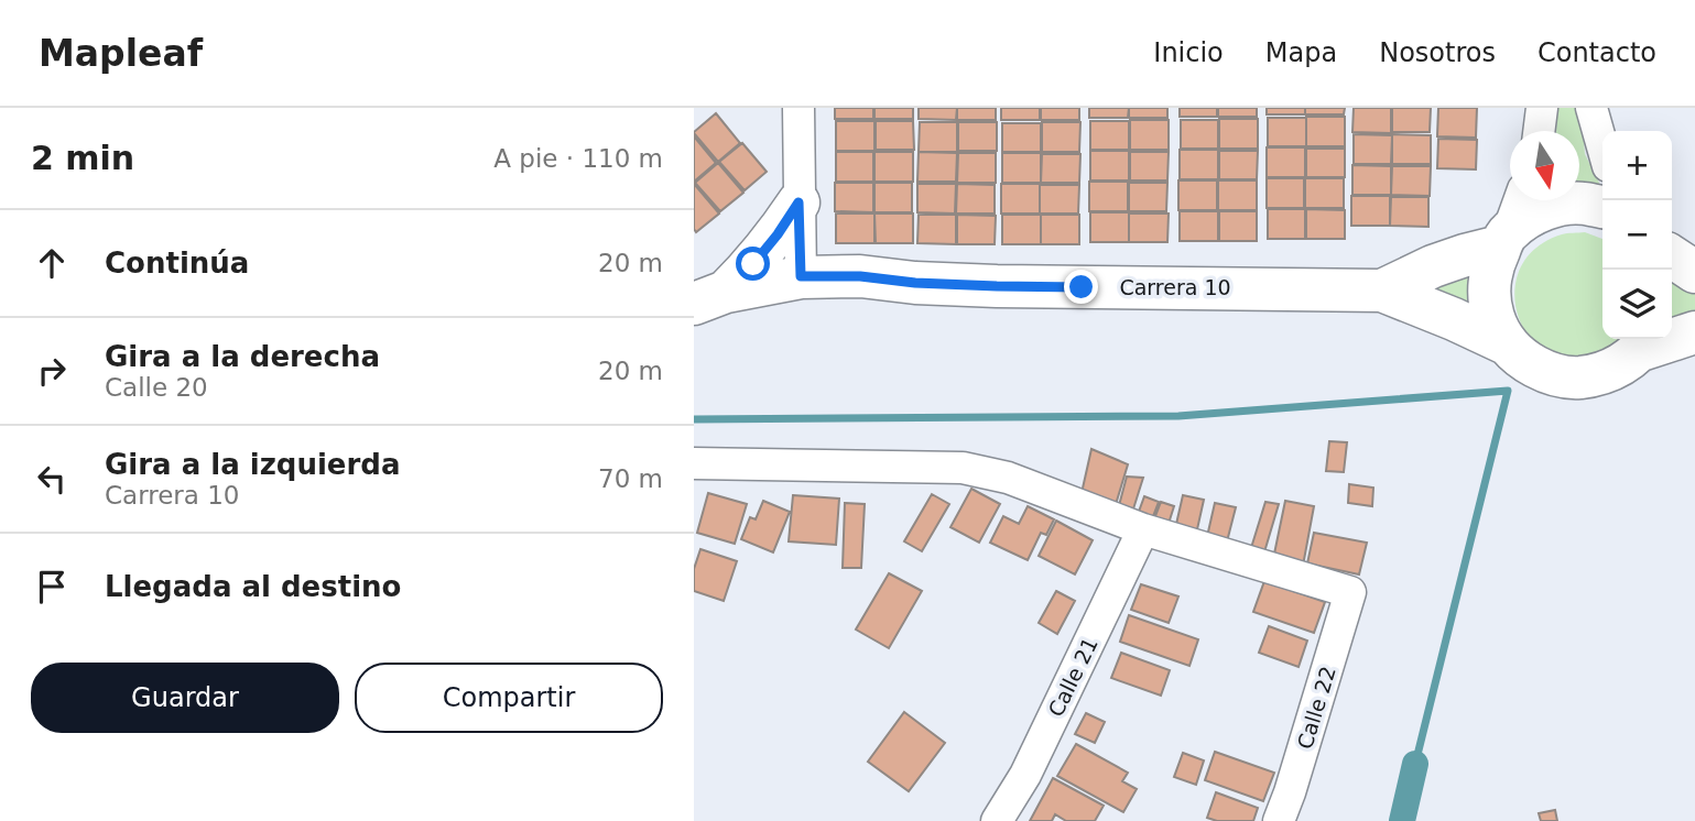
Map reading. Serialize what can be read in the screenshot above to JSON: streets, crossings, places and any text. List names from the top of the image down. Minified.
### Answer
{"streets":{"street":["Carrera 10","Calle 21","Calle 22"]},"crossings":[["Calle 21","Calle 22"]],"north":"bottom","page":{"header":"Mapleaf","nav":["Inicio","Mapa","Nosotros","Contacto"],"heading":["2 min","A pie · 110 m"],"map_buttons":["+","−"],"list":[["Continúa","20 m"],["Gira a la derecha","Calle 20","20 m"],["Gira a la izquierda","Carrera 10","70 m"],"Llegada al destino"],"buttons":["Guardar","Compartir"]}}
